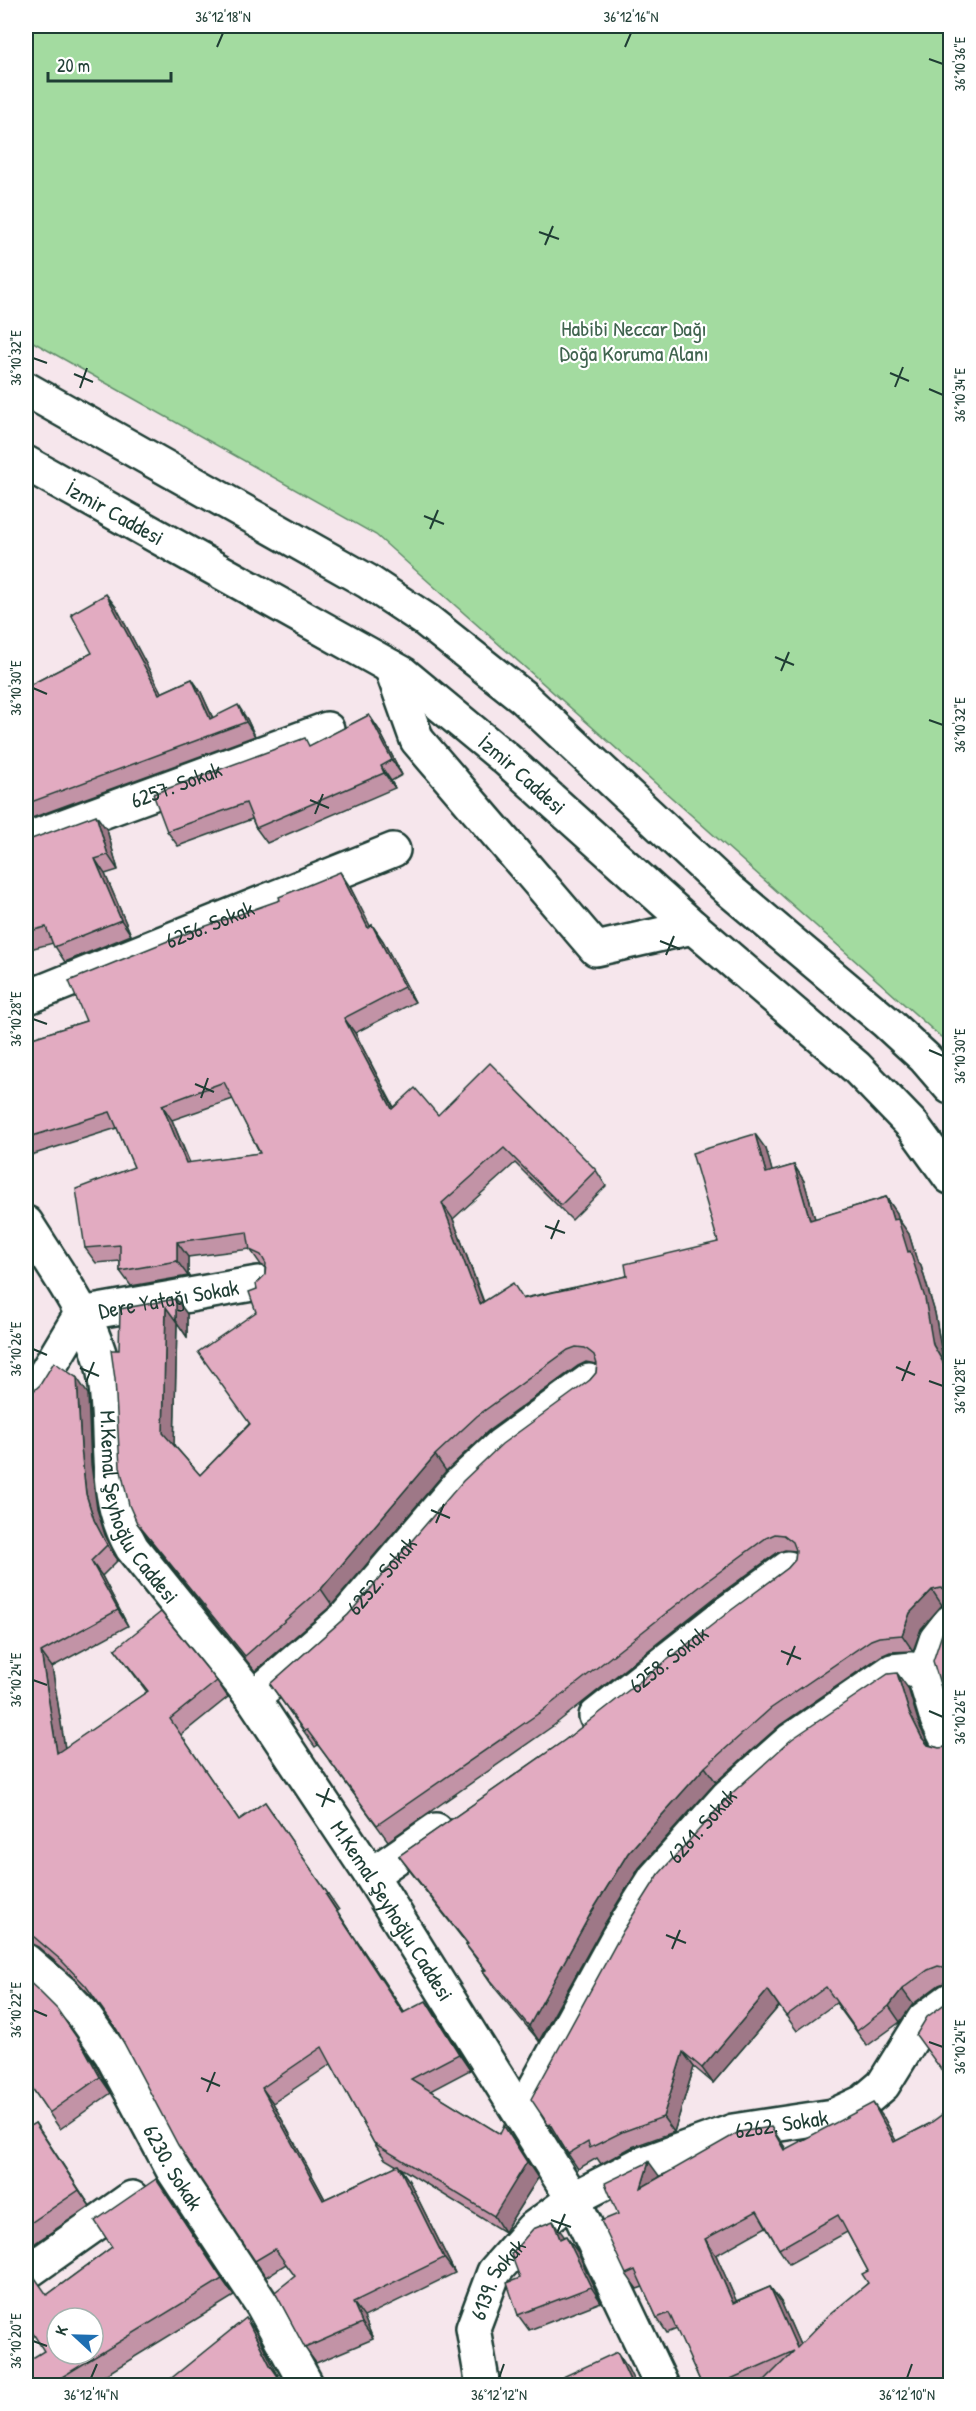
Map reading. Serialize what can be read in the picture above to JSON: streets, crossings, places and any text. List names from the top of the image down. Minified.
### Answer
{"streets":{"street":["İzmir Caddesi","6257. Sokak","6256. Sokak","Dere Yatağı Sokak","M.Kemal Şeyhoğlu Caddesi","6252. Sokak","6258. Sokak","6261. Sokak","6262. Sokak","6230. Sokak","6139. Sokak"]},"crossings":[["Dere Yatağı Sokak","M.Kemal Şeyhoğlu Caddesi"],["M.Kemal Şeyhoğlu Caddesi","6252. Sokak"],["M.Kemal Şeyhoğlu Caddesi","6261. Sokak"],["M.Kemal Şeyhoğlu Caddesi","6262. Sokak"],["M.Kemal Şeyhoğlu Caddesi","6139. Sokak"],["6262. Sokak","6139. Sokak"]],"parks":["Habibi Neccar Dağı Doğa Koruma Alanı"],"scale_bar":"20 m","north":"left","coordinates":["36°12'18\"N","36°12'16\"N","36°10'36\"E","36°10'32\"E","36°10'34\"E","36°10'30\"E","36°10'28\"E","36°10'26\"E","36°10'24\"E","36°10'22\"E","36°10'20\"E","36°12'14\"N","36°12'12\"N","36°12'10\"N"]}
